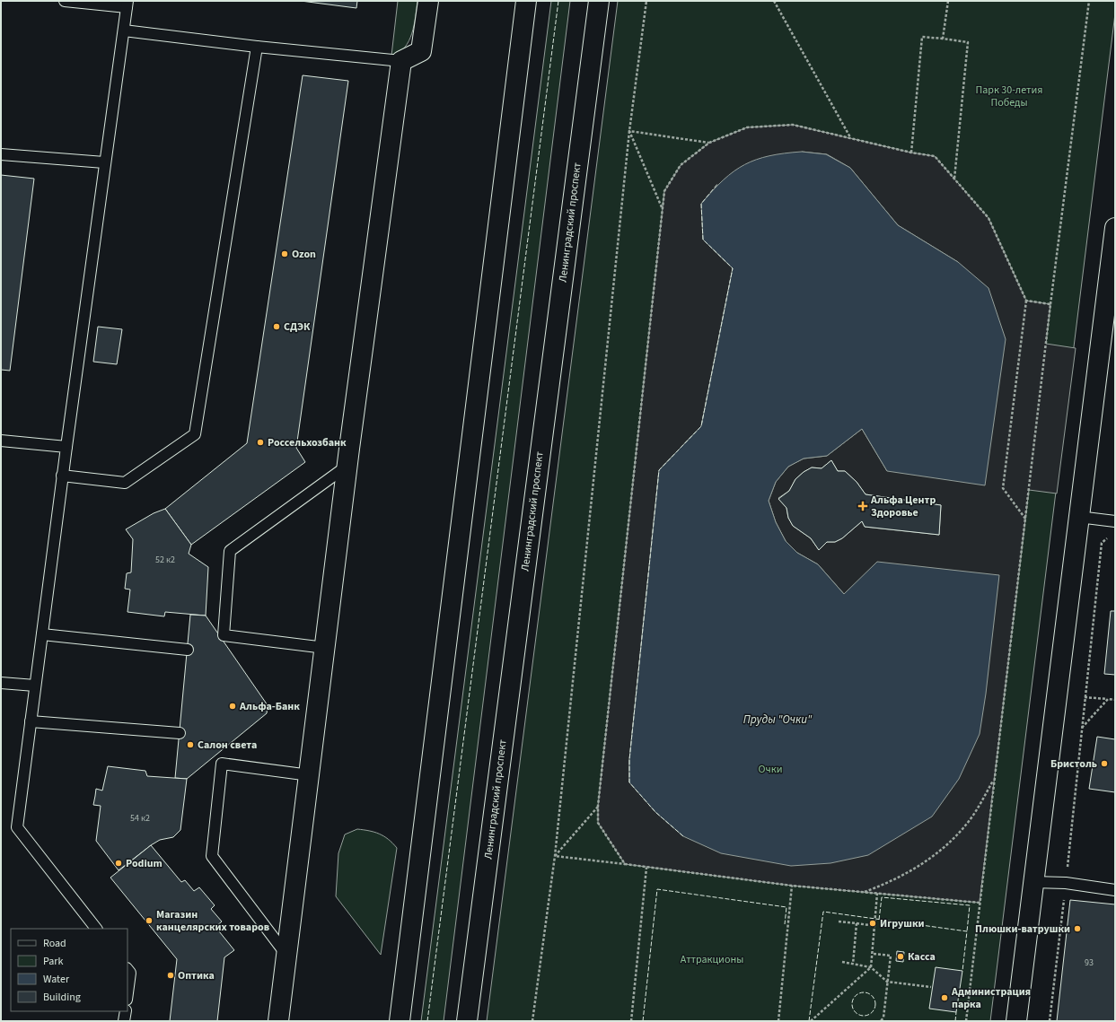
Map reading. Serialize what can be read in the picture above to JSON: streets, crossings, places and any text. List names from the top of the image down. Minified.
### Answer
{"streets":{"main road":["Ленинградский проспект"]},"water":["Пруды \"Очки\""],"parks":["Парк 30-летия Победы","Очки","Аттракционы"],"places":{"other":["Ozon","СДЭК","Россельхозбанк","Альфа-Банк","Салон света","Бристоль","Podium","Магазин канцелярских товаров","Игрушки","Плюшки-ватрушки","Касса","Оптика","Администрация парка"],"health":["Альфа Центр Здоровье"]},"house_numbers":["52 к2","54 к2","93"],"legend":["Road","Park","Water","Building"]}
